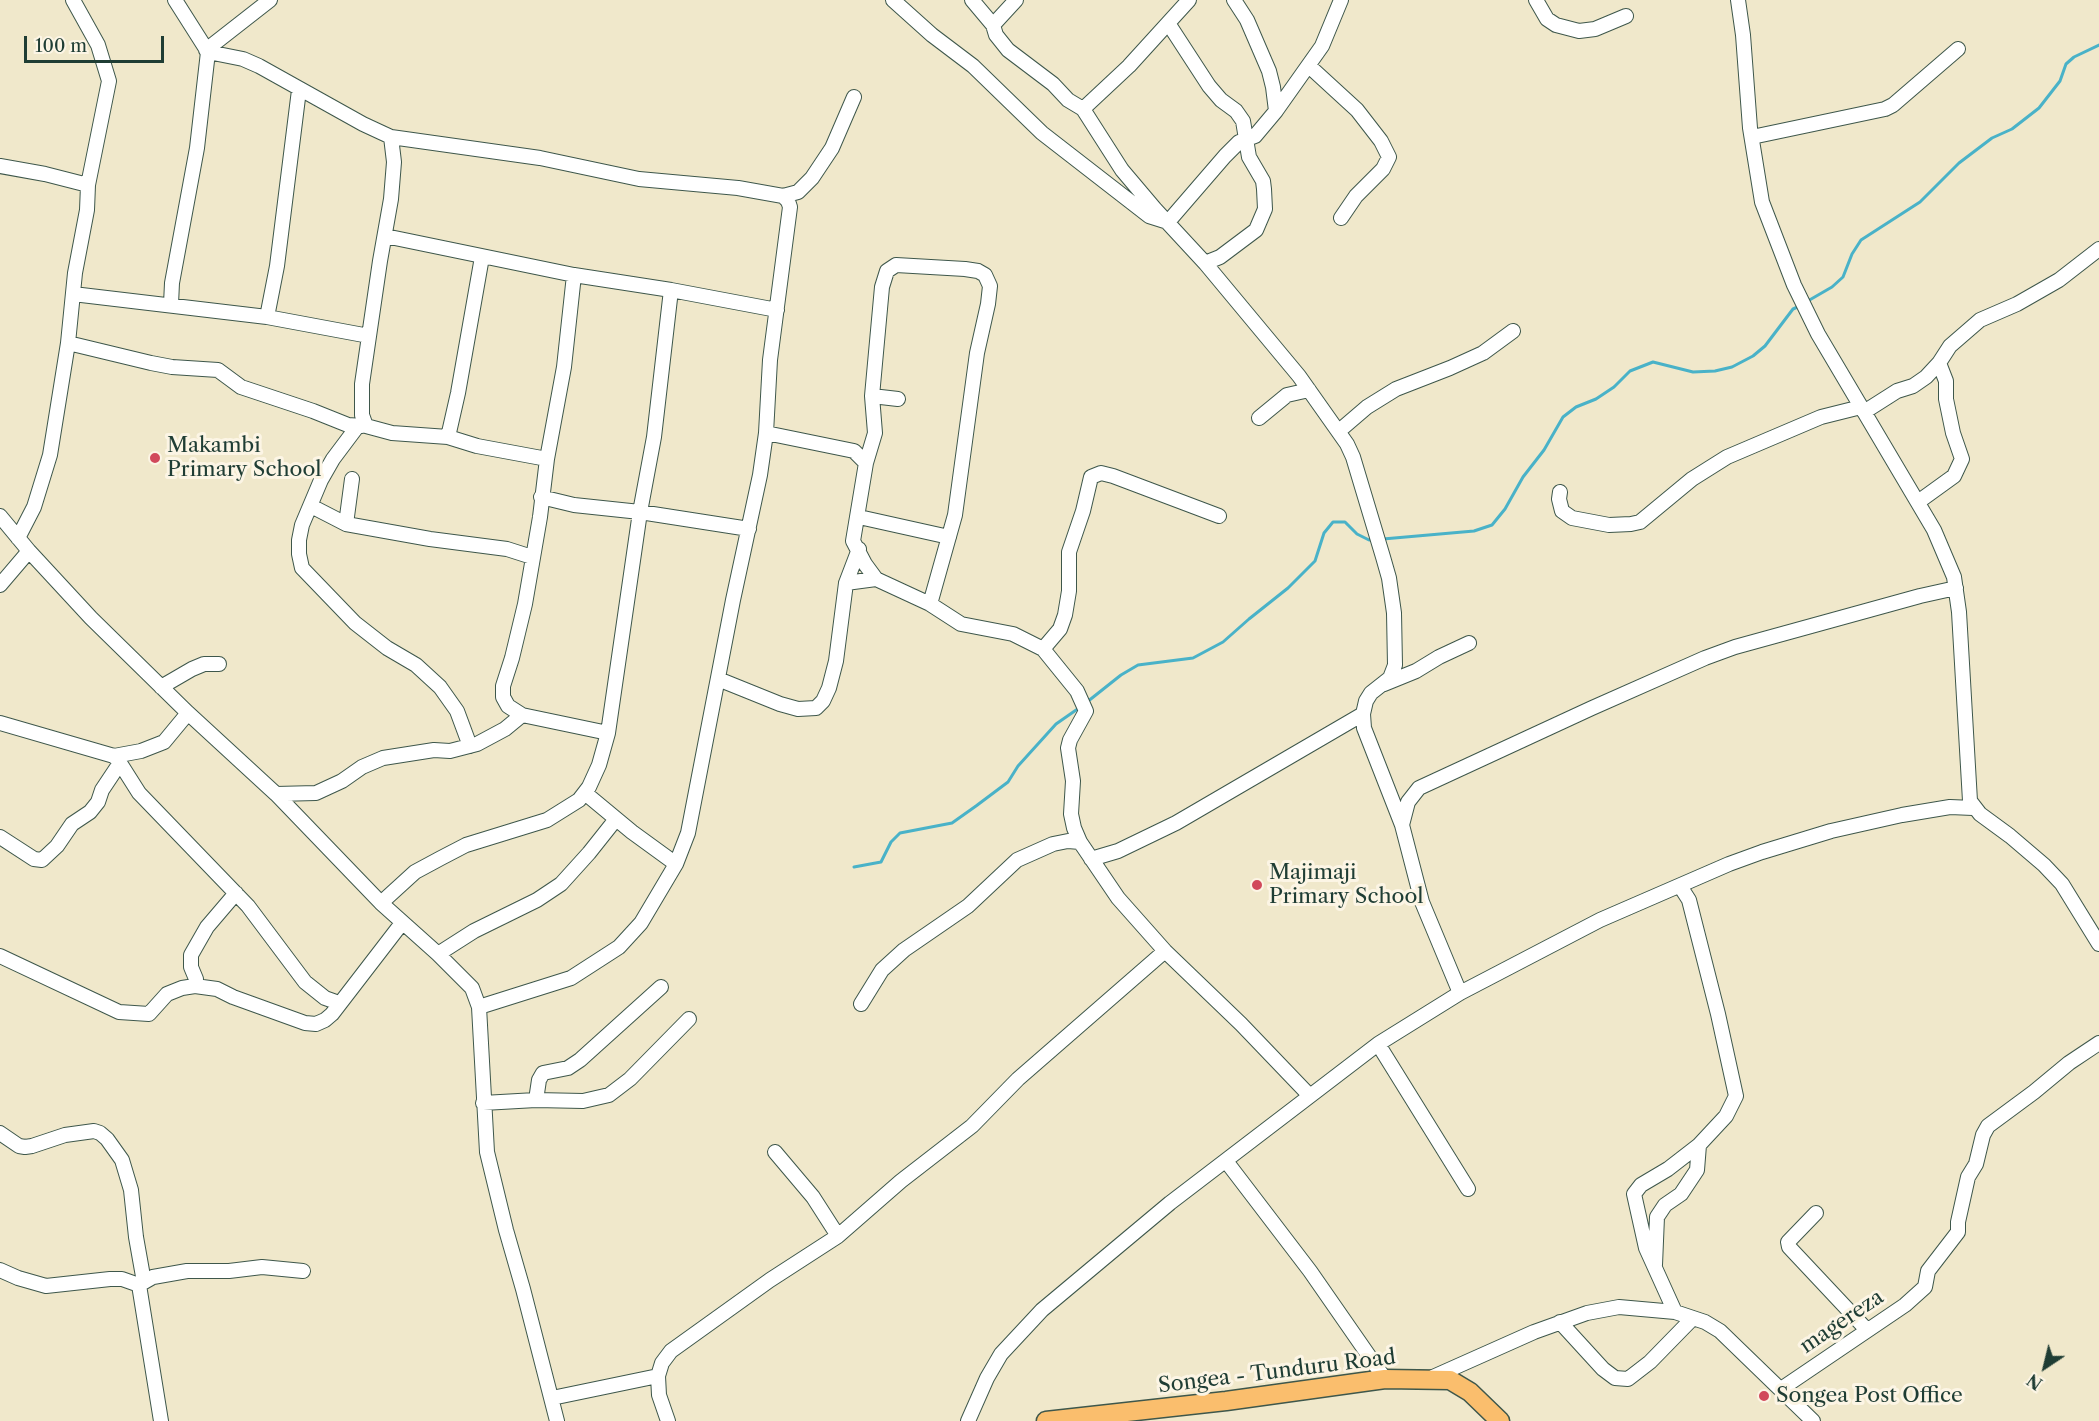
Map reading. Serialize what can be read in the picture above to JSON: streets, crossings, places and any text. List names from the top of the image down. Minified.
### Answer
{"streets":{"highway":["Songea - Tunduru Road"],"street":["magereza"]},"places":["Makambi Primary School","Majimaji Primary School","Songea Post Office"],"scale_bar":"100 m","north":"bottom left"}
